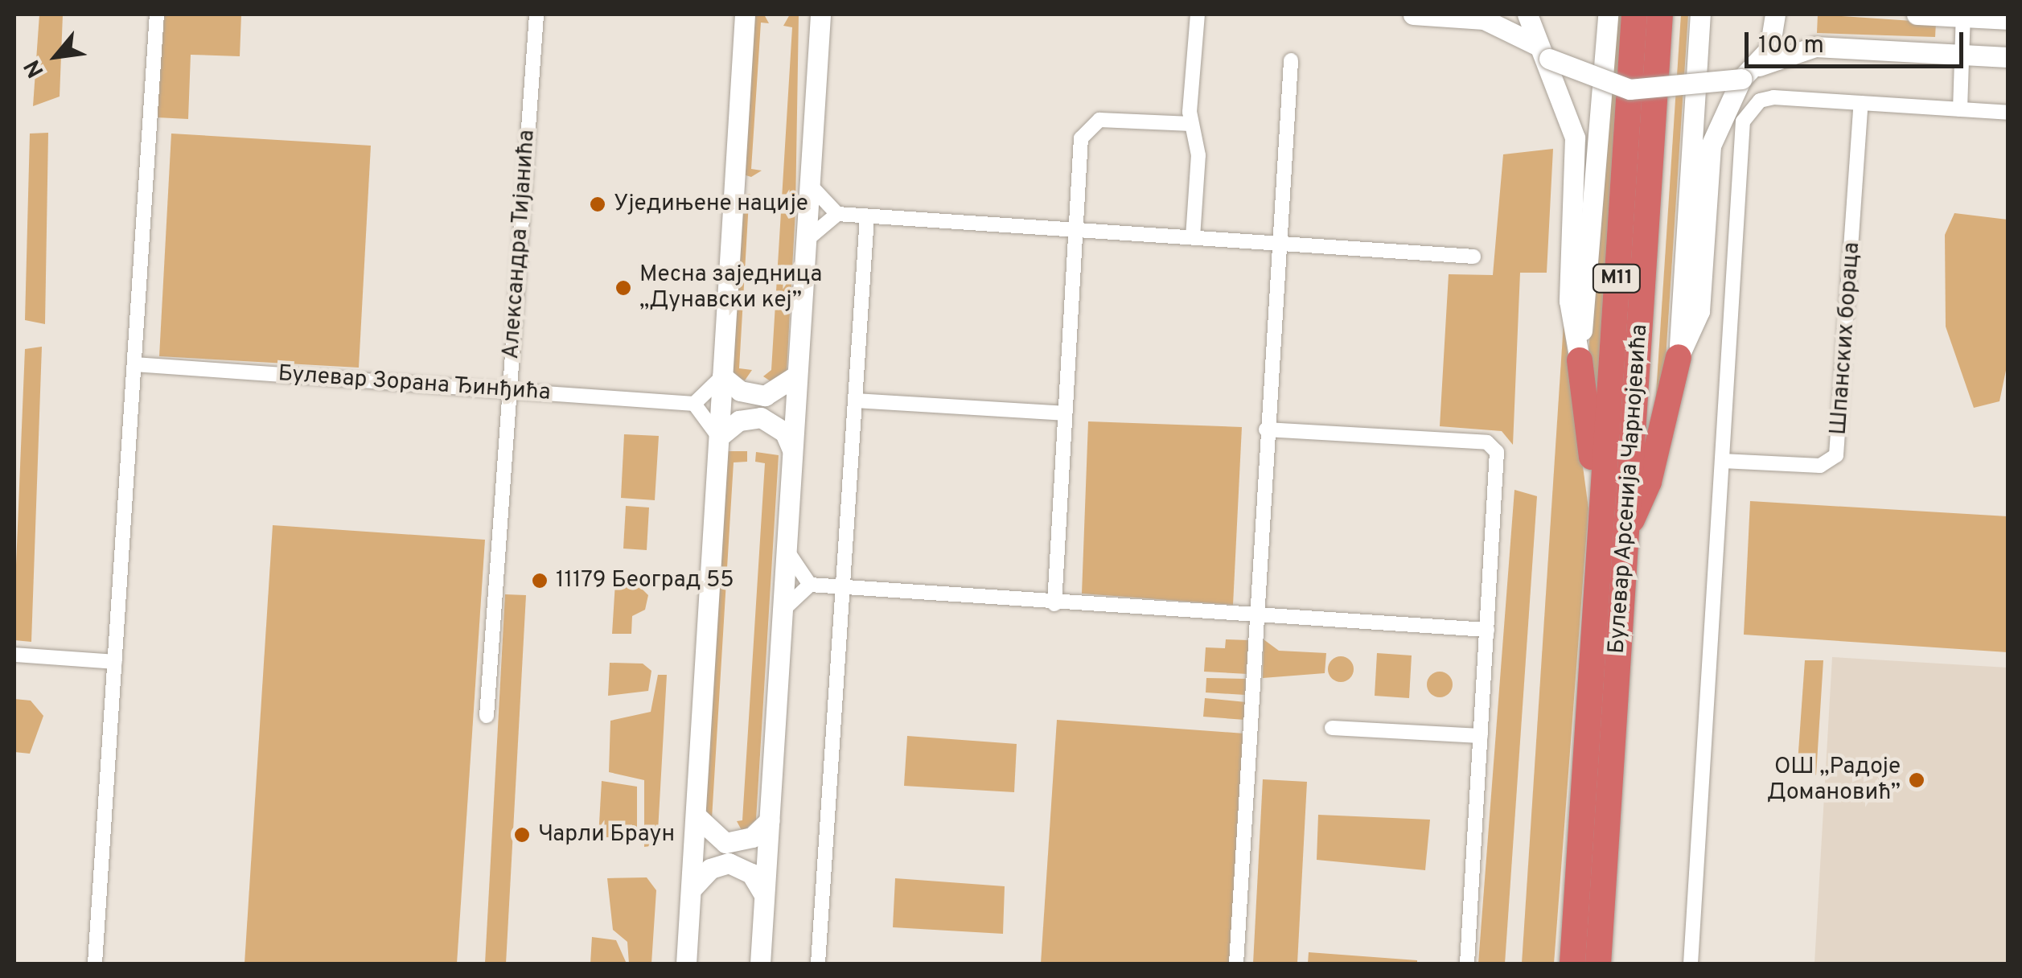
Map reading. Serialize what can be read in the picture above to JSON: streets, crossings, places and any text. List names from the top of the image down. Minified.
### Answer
{"streets":{"highway":["M11","Булевар Арсенија Чарнојевића"],"street":["Александра Тијанића","Шпанских бораца","Булевар Зорана Ђинђића"]},"crossings":[["Александра Тијанића","Булевар Зорана Ђинђића"]],"places":["Уједињене нације","Месна заједница „Дунавски кеј”","11179 Београд 55","ОШ „Радоје Домановић”","Чарли Браун"],"scale_bar":"100 m","north":"bottom left"}
